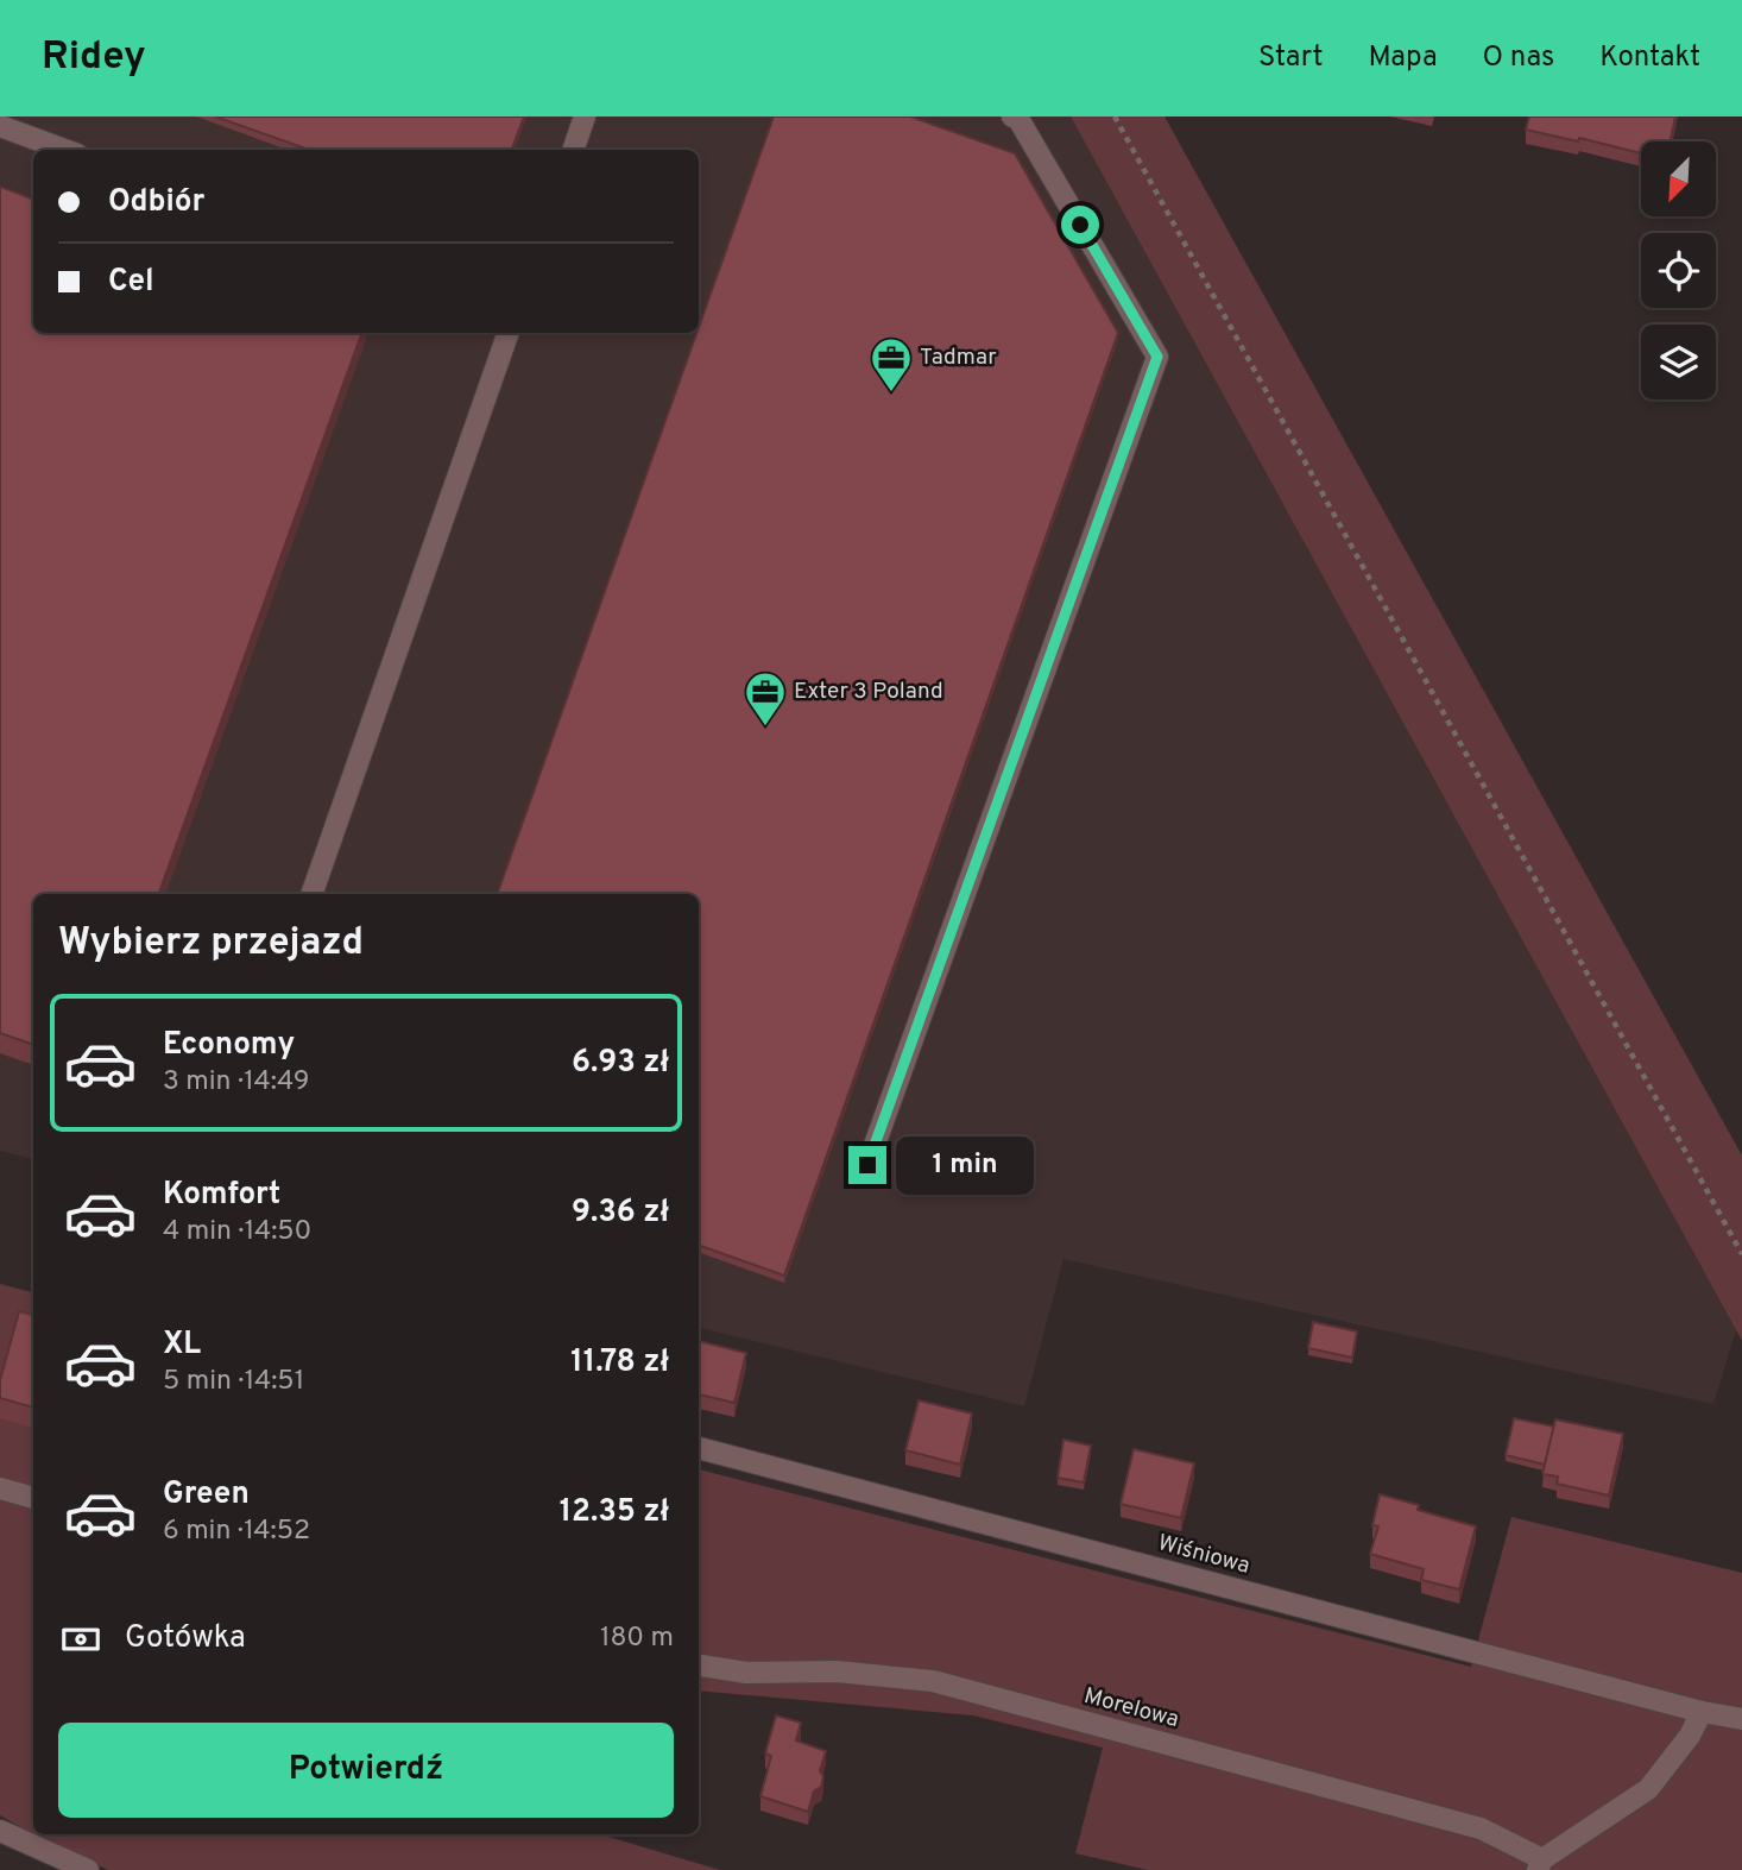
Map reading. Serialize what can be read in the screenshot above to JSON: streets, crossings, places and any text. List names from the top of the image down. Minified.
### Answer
{"streets":{"street":["Wiśniowa","Morelowa"]},"places":{"office":["Tadmar","Exter 3 Poland"]},"north":"bottom left","page":{"header":"Ridey","nav":["Start","Mapa","O nas","Kontakt"],"banner":["Odbiór","Cel"],"heading":"Wybierz przejazd","list":[{"name":"Economy","note":"3 min · 14:49","value":"6.93 zł"},{"name":"Komfort","note":"4 min · 14:50","value":"9.36 zł"},{"name":"XL","note":"5 min · 14:51","value":"11.78 zł"},{"name":"Green","note":"6 min · 14:52","value":"12.35 zł"}],"bubble":"1 min","pay":["Gotówka","180 m"],"buttons":"Potwierdź"}}
